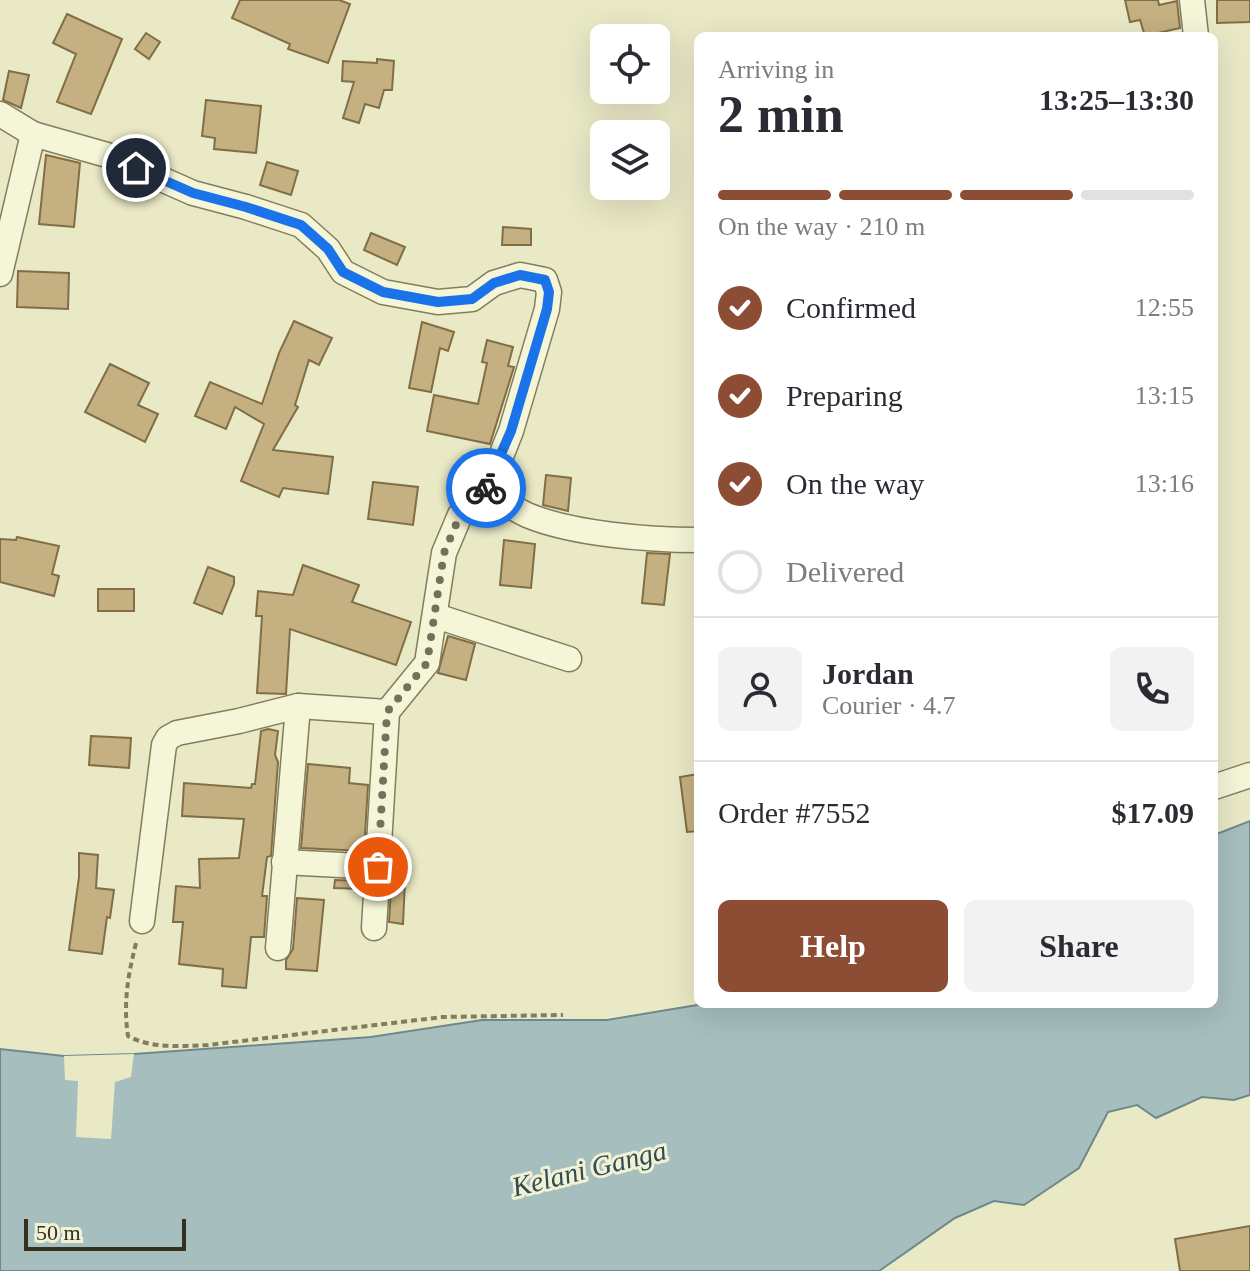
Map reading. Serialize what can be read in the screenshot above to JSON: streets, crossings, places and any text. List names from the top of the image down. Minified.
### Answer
{"water":["Kelani Ganga"],"scale_bar":"50 m","page":{"heading":["2 min","Arriving in","13:25–13:30"],"panel":["Jordan","Courier · 4.7","Order #7552","$17.09"],"bar":"On the way · 210 m","list":[["Confirmed","12:55"],["Preparing","13:15"],["On the way","13:16"],"Delivered"],"buttons":["Help","Share"],"scale":"50 m"}}
